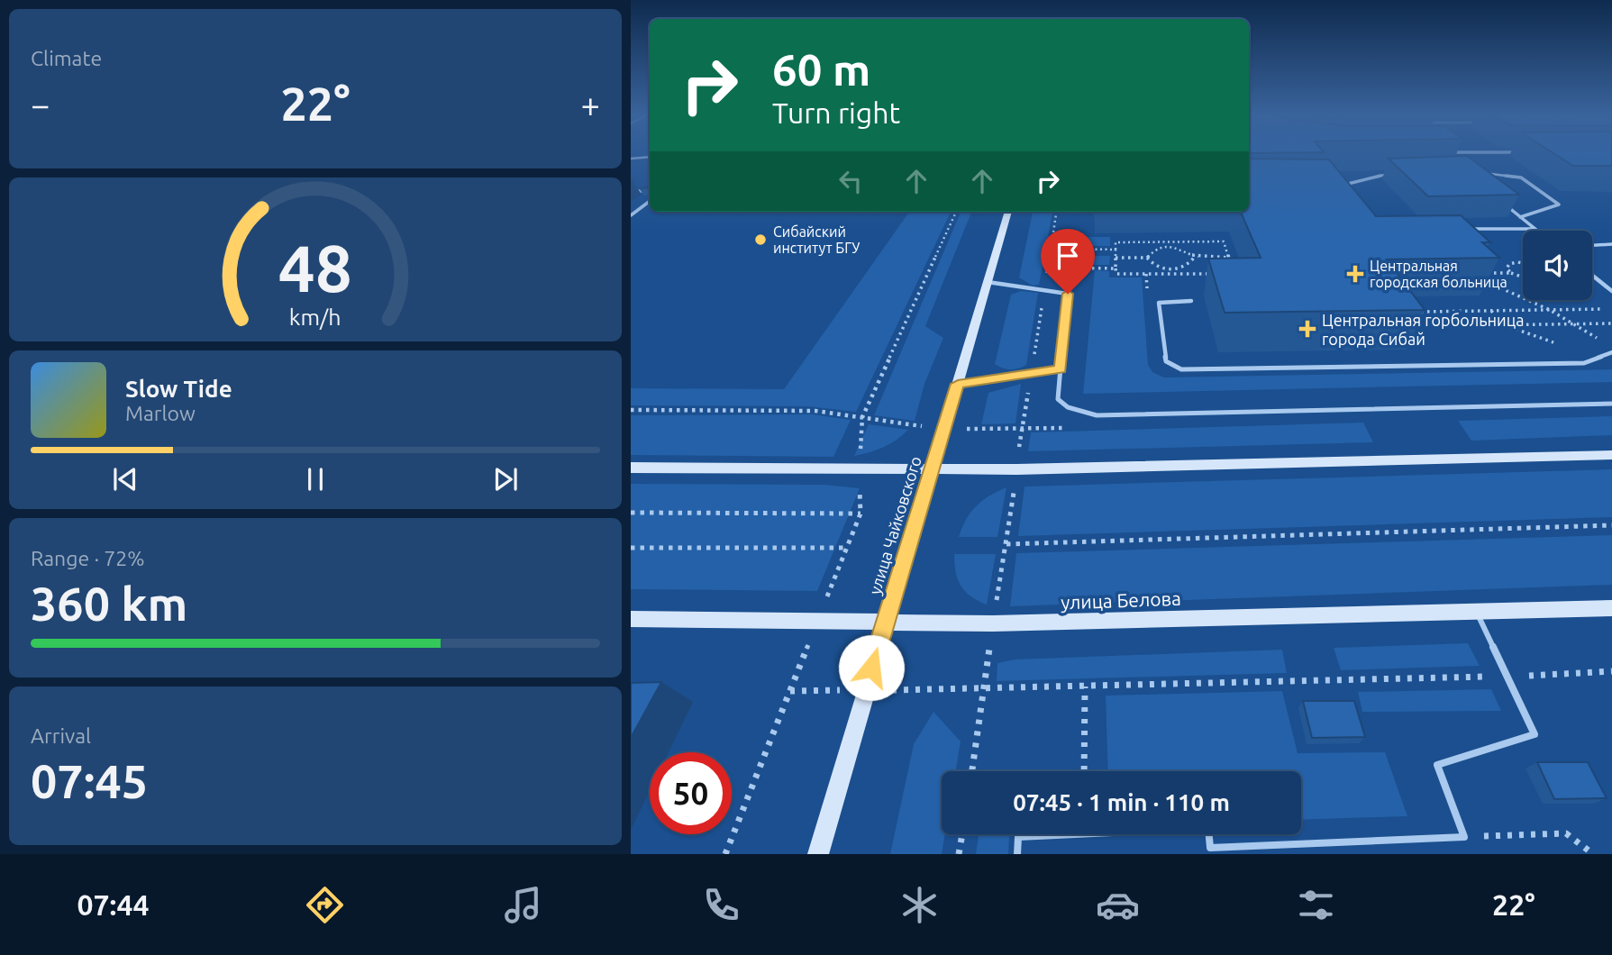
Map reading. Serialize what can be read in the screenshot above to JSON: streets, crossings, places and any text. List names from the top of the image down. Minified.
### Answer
{"streets":{"main road":["улица Чайковского","улица Белова"]},"crossings":[["улица Чайковского","улица Белова"]],"places":{"other":["Сибайский институт БГУ"],"health":["Центральная городская больница","Центральная горбольница города Сибай"]},"page":{"tile":["Climate",["Range · 72%","360 km"],["Arrival","07:45"]],"turn":["60 m","Turn right"],"heat":["−","22°","+"],"song":["Slow Tide","Marlow"],"limit":"50","trip":"07:45 · 1 min · 110 m","tabs":["07:44","22°"],"gauge":["48","km/h"]}}
